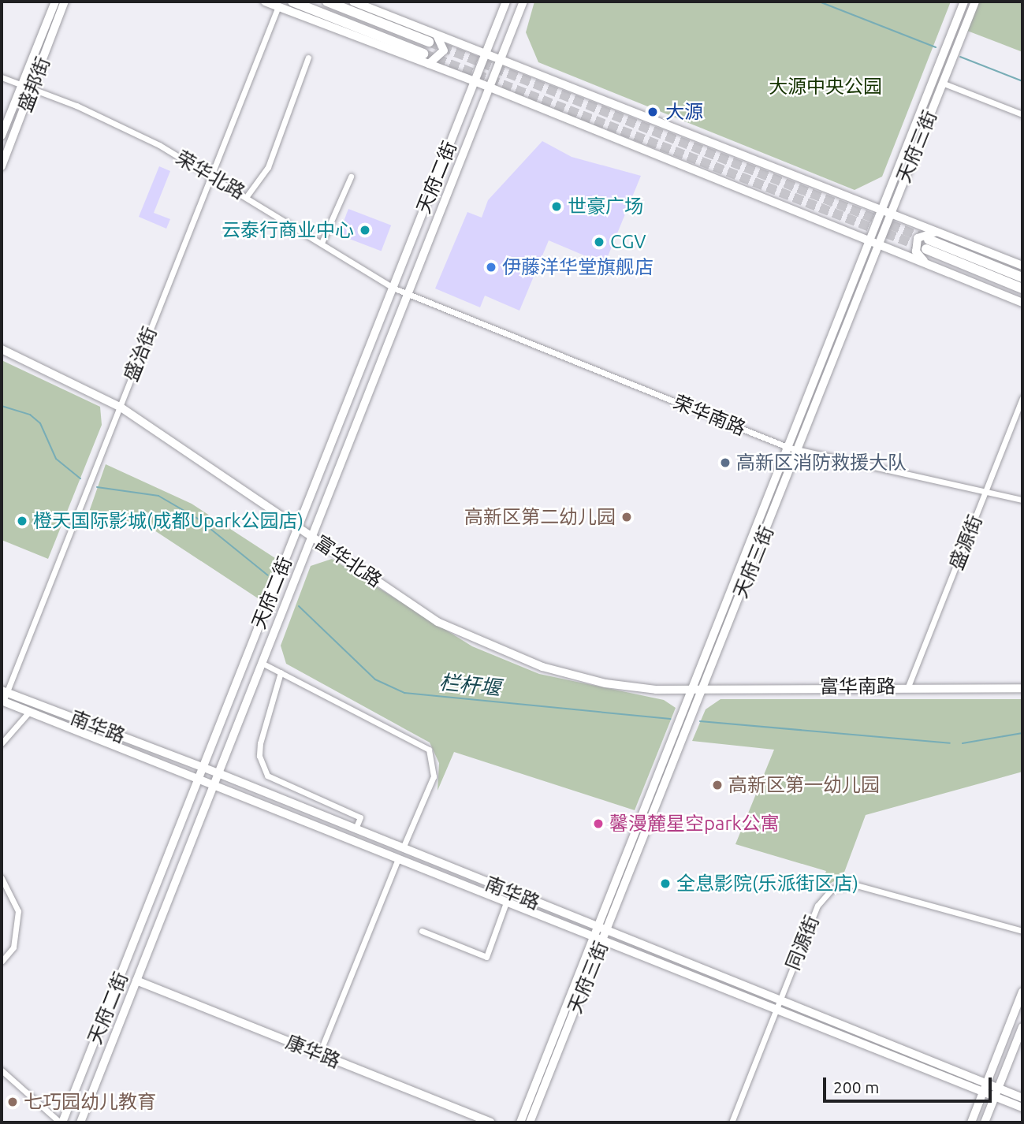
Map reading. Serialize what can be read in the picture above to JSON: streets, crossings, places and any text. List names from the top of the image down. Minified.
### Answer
{"streets":{"main road":["盛邦街","天府三街","天府二街","富华北路","富华南路","南华路","康华路"],"street":["荣华北路","盛治街","荣华南路","盛源街","同源街"]},"crossings":[["盛邦街","荣华北路"],["天府三街","荣华南路"],["天府三街","富华北路"],["天府三街","富华南路"],["天府三街","南华路"],["荣华北路","天府二街"],["荣华北路","盛治街"],["荣华北路","荣华南路"],["天府二街","荣华南路"],["天府二街","富华北路"],["天府二街","南华路"],["天府二街","康华路"],["盛治街","富华北路"],["盛治街","南华路"],["荣华南路","盛源街"],["盛源街","富华南路"],["富华北路","富华南路"],["南华路","同源街"]],"water":["栏杆堰"],"parks":["大源中央公园"],"places":["大源","世豪广场","云泰行商业中心","CGV","伊藤洋华堂旗舰店","高新区消防救援大队","高新区第二幼儿园","橙天国际影城(成都Upark公园店)","高新区第一幼儿园","馨漫麓星空park公寓","全息影院(乐派街区店)","七巧园幼儿教育"],"scale_bar":"200 m"}
